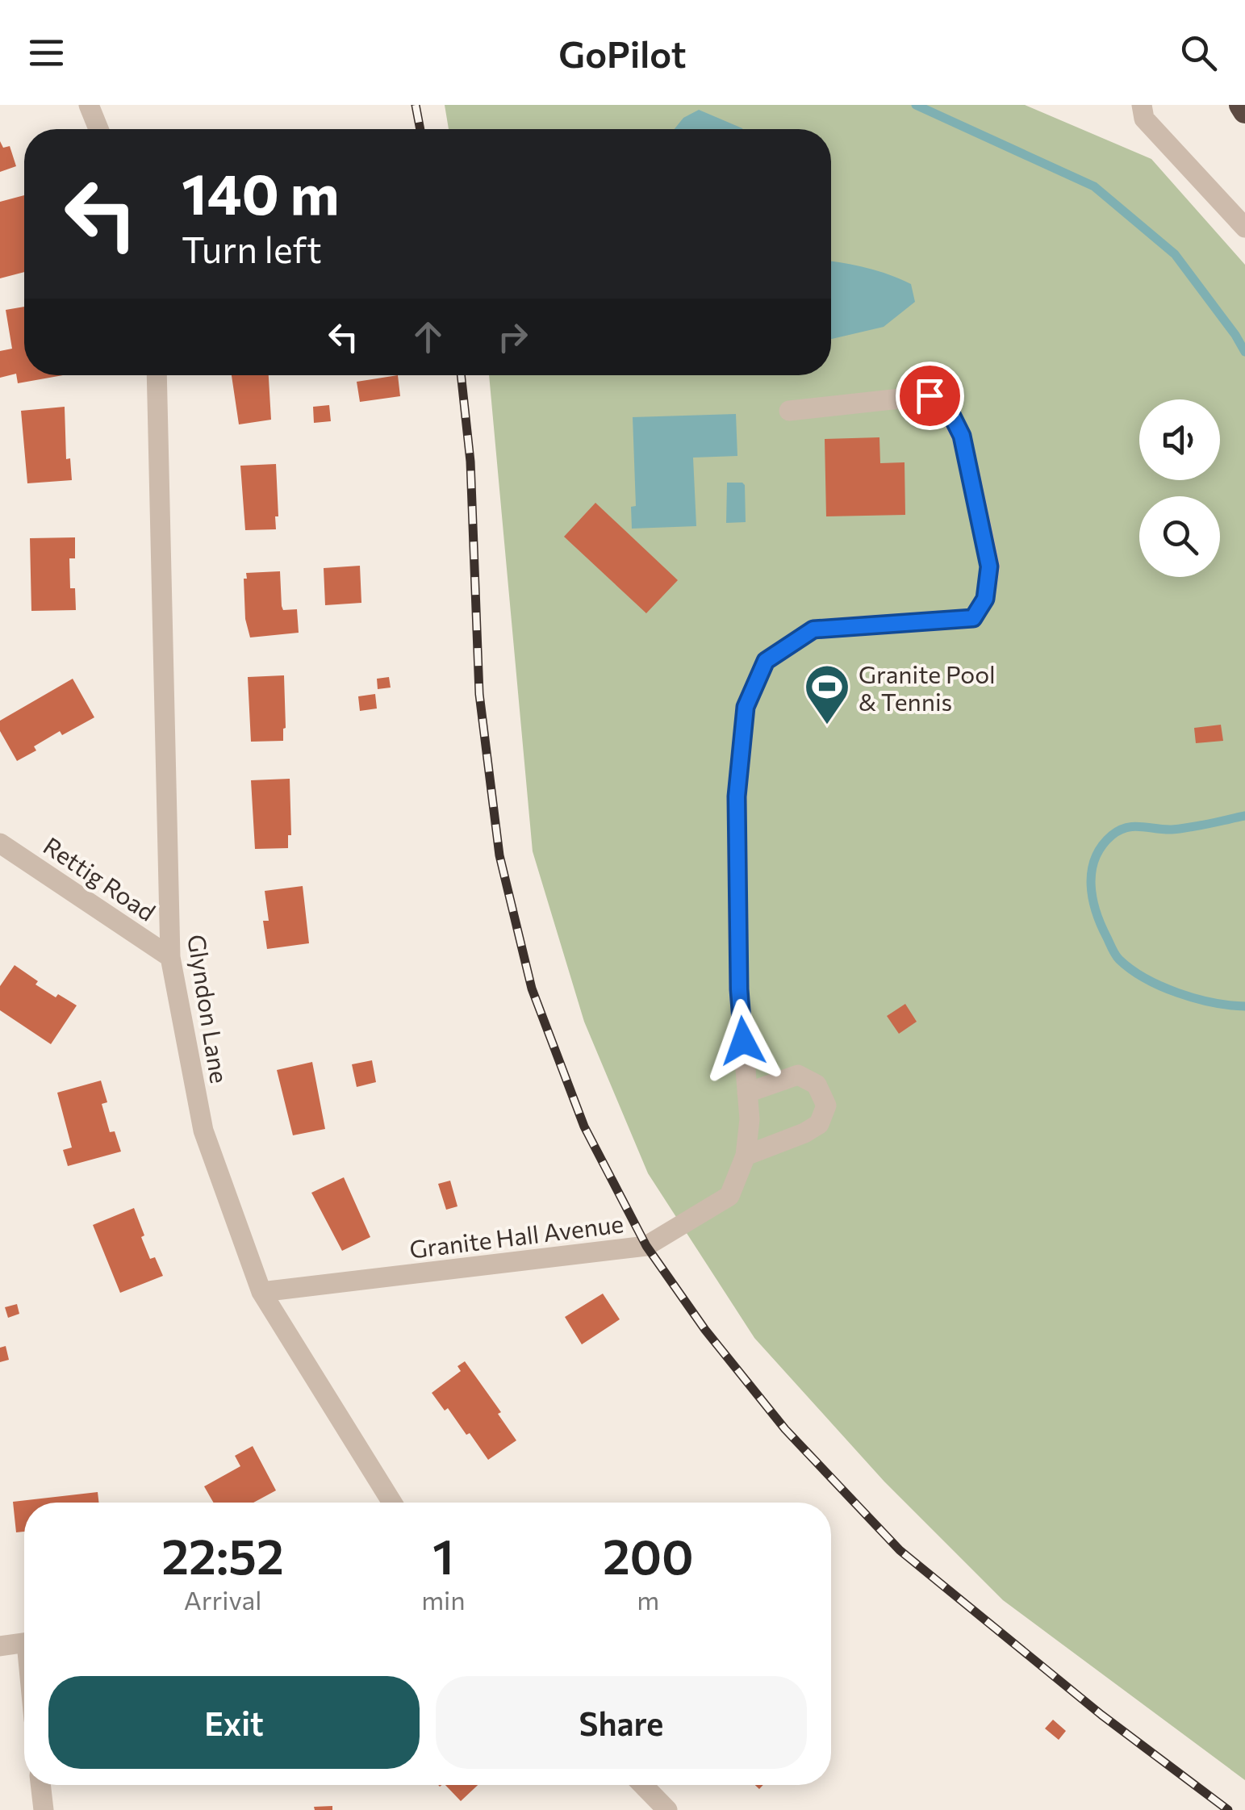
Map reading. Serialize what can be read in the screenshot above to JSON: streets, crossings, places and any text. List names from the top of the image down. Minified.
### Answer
{"streets":{"street":["Rettig Road","Glyndon Lane","Granite Hall Avenue"]},"crossings":[["Rettig Road","Glyndon Lane"],["Glyndon Lane","Granite Hall Avenue"]],"places":{"sports":["Granite Pool & Tennis"]},"page":{"header":"GoPilot","turn":["140 m","Turn left"],"eta":["22:52","Arrival","1","min","200","m"],"buttons":["Exit","Share"]}}
